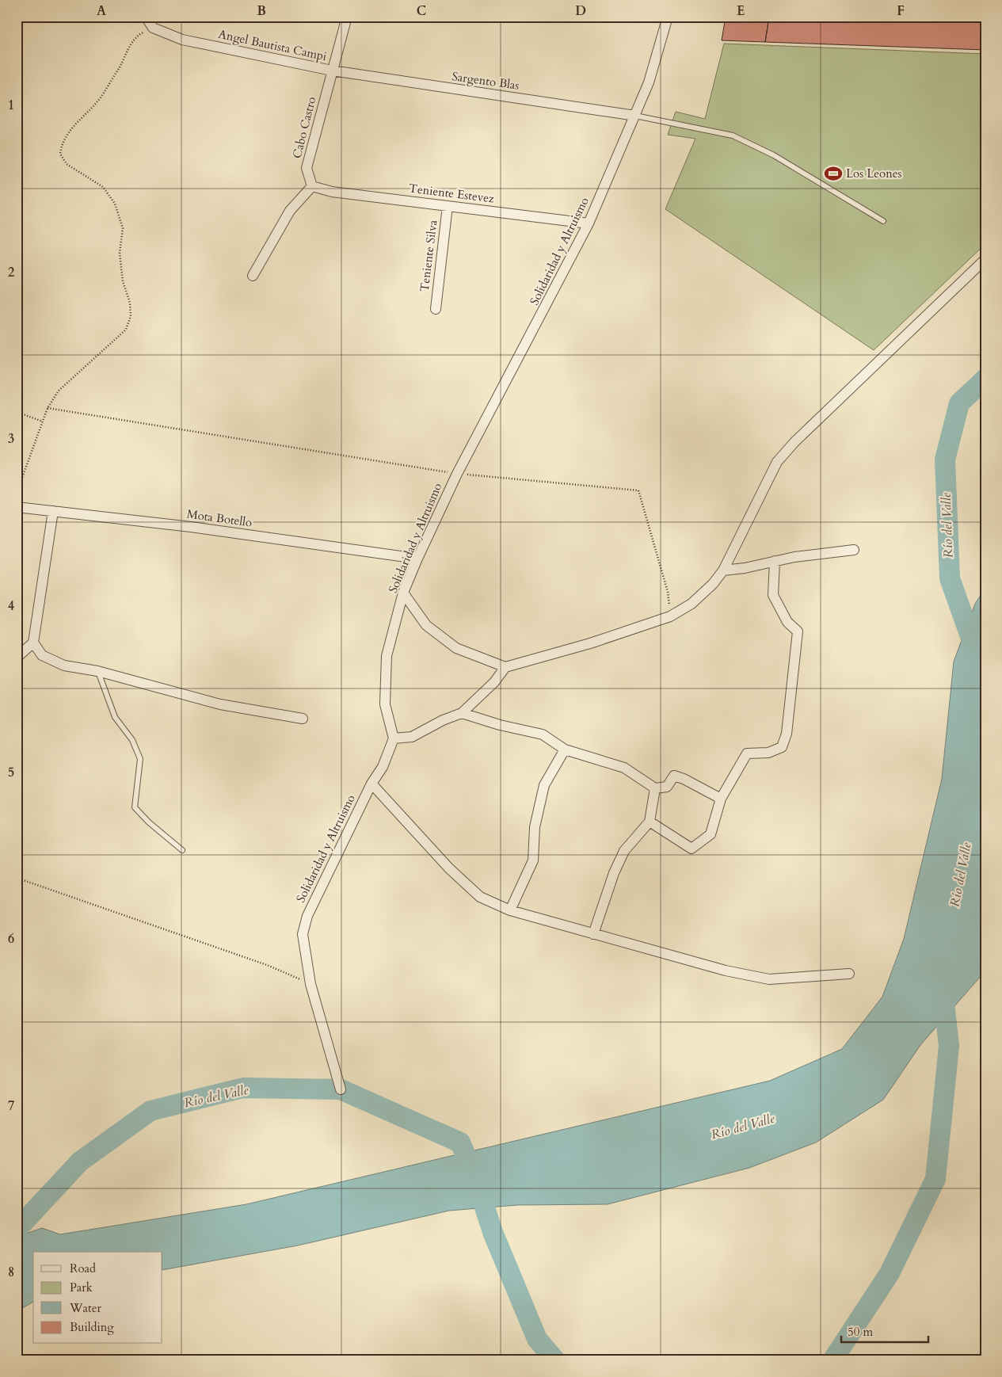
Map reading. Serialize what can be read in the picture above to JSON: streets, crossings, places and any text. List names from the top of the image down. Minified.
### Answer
{"streets":{"street":["Angel Bautista Campi","Sargento Blas","Cabo Castro","Teniente Estevez","Solidaridad y Altruismo","Teniente Silva","Mota Botello"]},"crossings":[["Angel Bautista Campi","Sargento Blas"],["Angel Bautista Campi","Cabo Castro"],["Sargento Blas","Cabo Castro"],["Sargento Blas","Solidaridad y Altruismo"],["Cabo Castro","Teniente Estevez"],["Teniente Estevez","Solidaridad y Altruismo"],["Teniente Estevez","Teniente Silva"],["Solidaridad y Altruismo","Mota Botello"]],"water":["Río del Valle"],"places":{"sports":["Los Leones"]},"legend":["Road","Park","Water","Building"],"scale_bar":"50 m","grid":{"columns":["A","B","C","D","E","F"],"rows":["1","2","3","4","5","6","7","8"]}}
